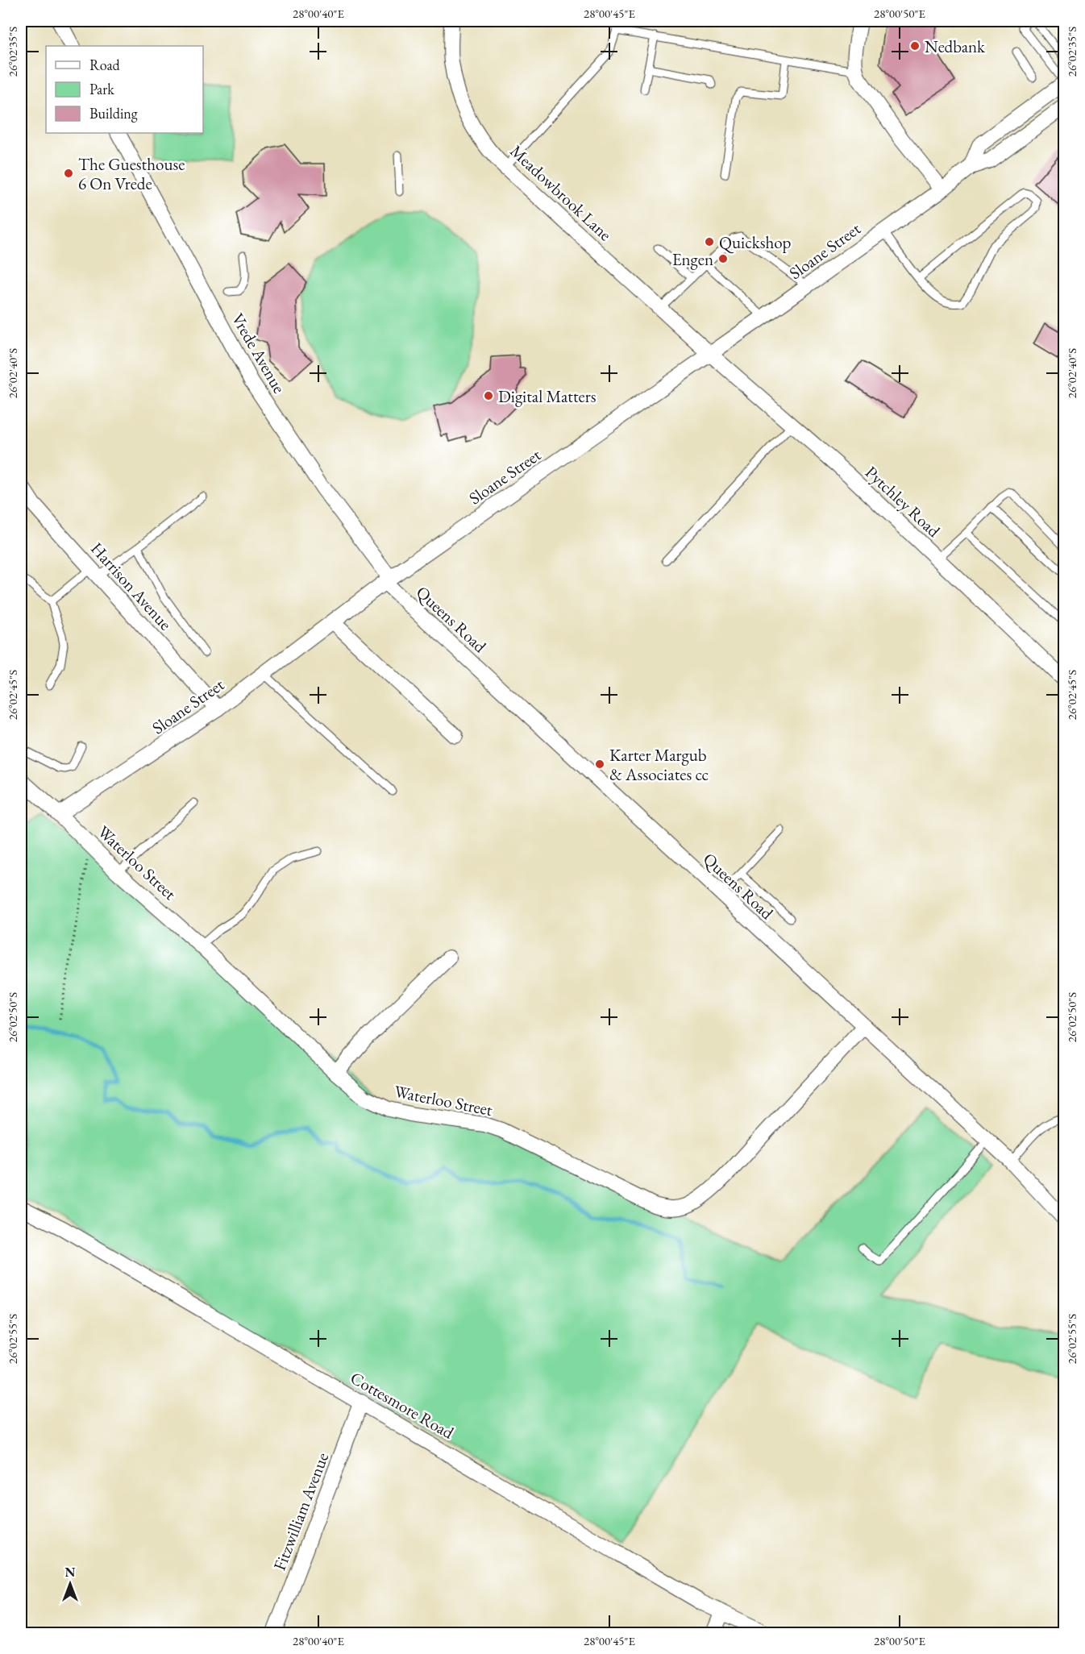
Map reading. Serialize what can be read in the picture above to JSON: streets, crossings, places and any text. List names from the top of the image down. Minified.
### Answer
{"streets":{"street":["Meadowbrook Lane","Sloane Street","Vrede Avenue","Pytchley Road","Harrison Avenue","Queens Road","Waterloo Street","Cottesmore Road","Fitzwilliam Avenue"]},"crossings":[["Meadowbrook Lane","Sloane Street"],["Meadowbrook Lane","Pytchley Road"],["Sloane Street","Vrede Avenue"],["Sloane Street","Pytchley Road"],["Sloane Street","Harrison Avenue"],["Sloane Street","Queens Road"],["Sloane Street","Waterloo Street"],["Vrede Avenue","Queens Road"],["Queens Road","Waterloo Street"],["Cottesmore Road","Fitzwilliam Avenue"]],"places":["Nedbank","The Guesthouse 6 On Vrede","Quickshop","Engen","Digital Matters","Karter Margub & Associates cc"],"legend":["Road","Park","Building"],"north":"top","coordinates":["28°00'40\"E","28°00'45\"E","28°00'50\"E","26°02'35\"S","26°02'40\"S","26°02'45\"S","26°02'50\"S","26°02'55\"S"]}
